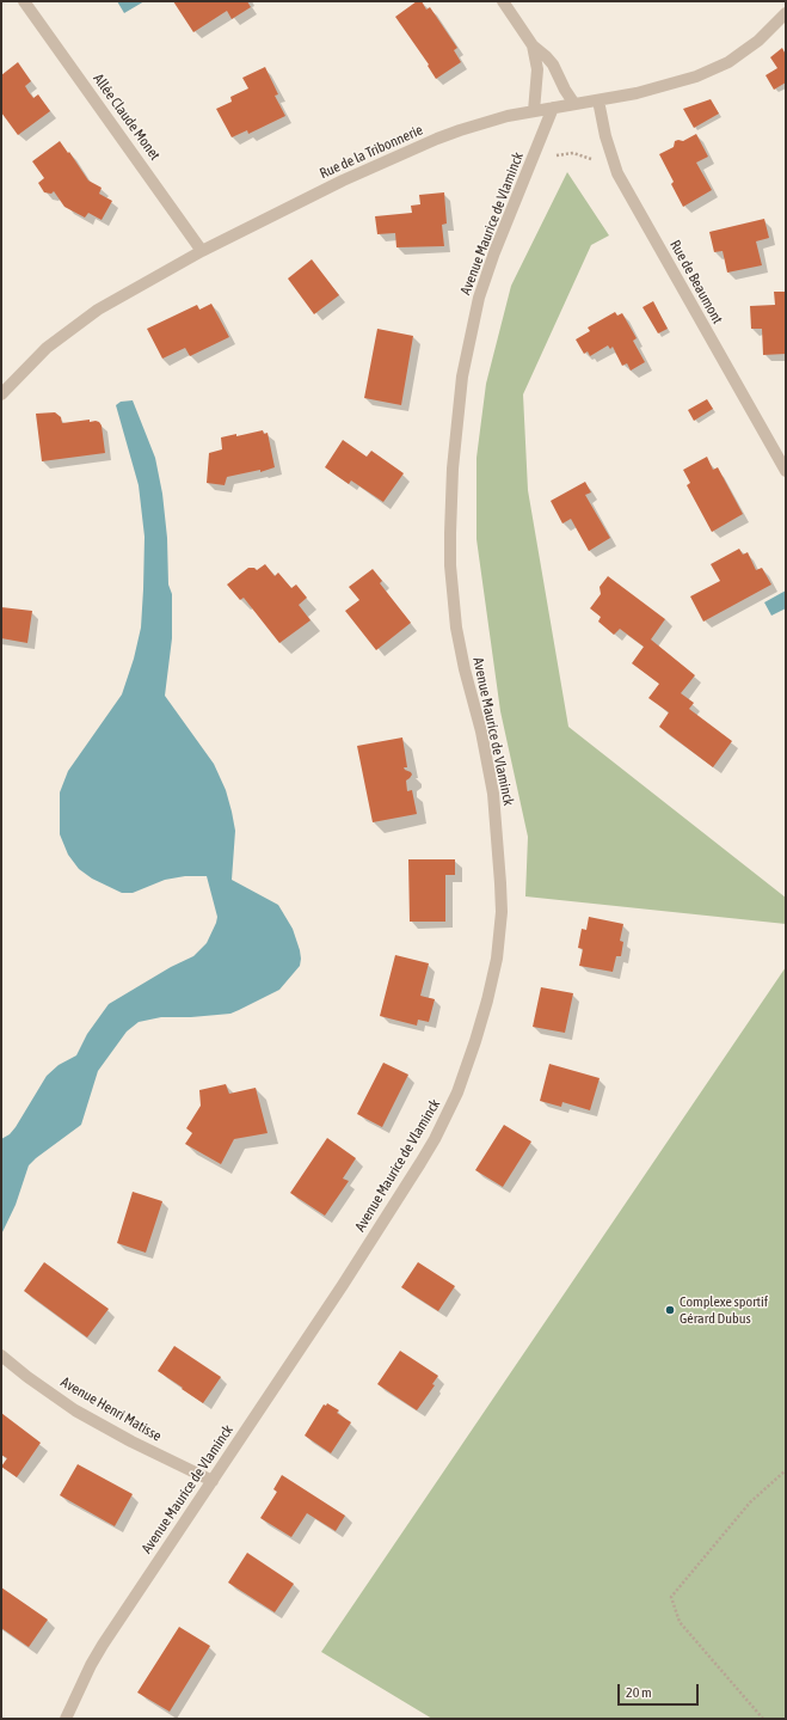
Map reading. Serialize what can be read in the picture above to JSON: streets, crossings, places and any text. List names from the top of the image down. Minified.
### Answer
{"streets":{"street":["Allée Claude Monet","Rue de la Tribonnerie","Avenue Maurice de Vlaminck","Rue de Beaumont","Avenue Henri Matisse"]},"crossings":[["Allée Claude Monet","Rue de la Tribonnerie"],["Rue de la Tribonnerie","Avenue Maurice de Vlaminck"],["Rue de la Tribonnerie","Rue de Beaumont"],["Avenue Maurice de Vlaminck","Avenue Henri Matisse"]],"places":["Complexe sportif Gérard Dubus"],"scale_bar":"20 m"}
